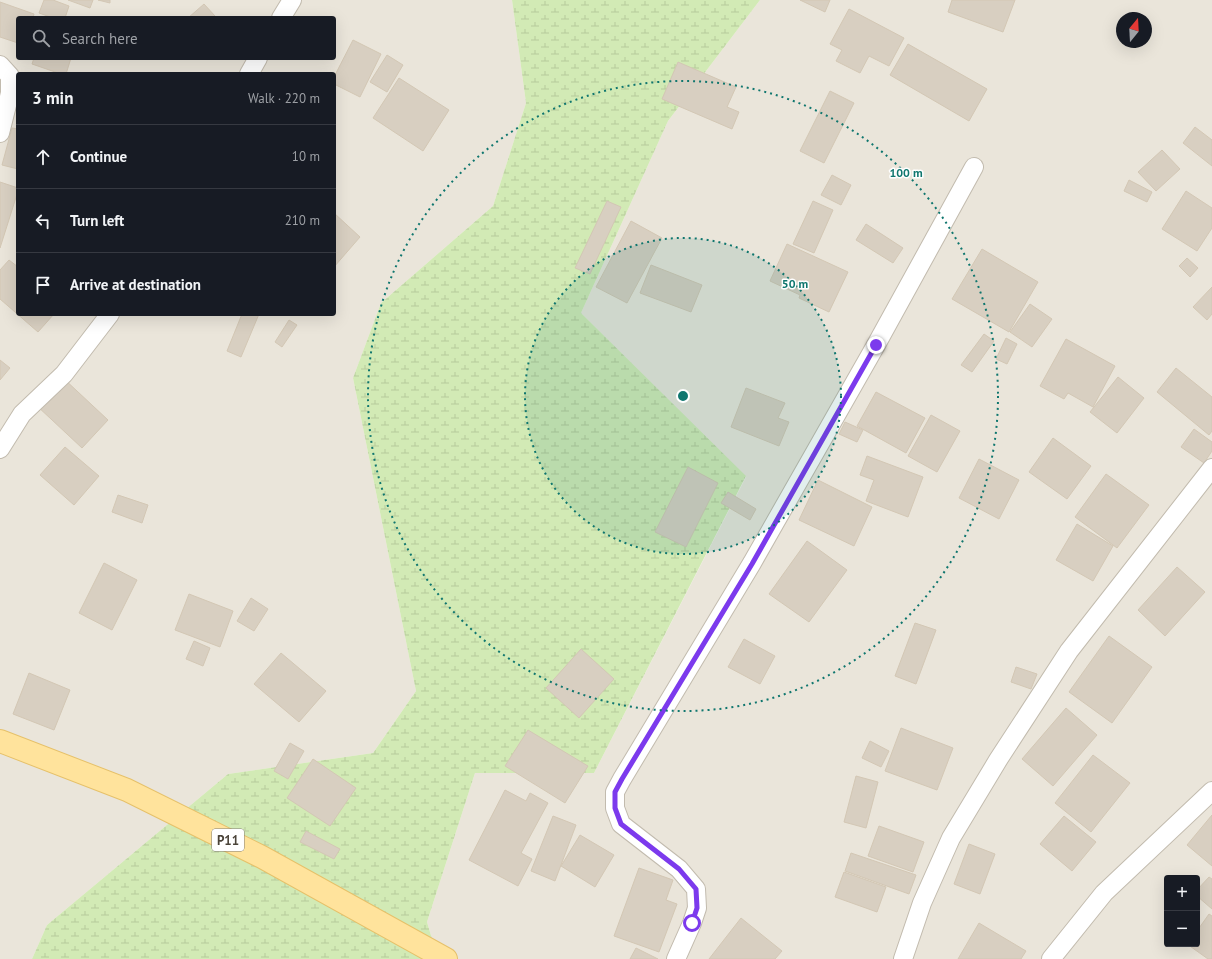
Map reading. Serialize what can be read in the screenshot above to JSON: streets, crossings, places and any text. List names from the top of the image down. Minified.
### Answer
{"streets":{"main road":["P11"]},"north":"top","page":{"search":"Search here","heading":["3 min","Walk · 220 m"],"list":[["Continue","10 m"],["Turn left","210 m"],"Arrive at destination"],"map_buttons":["+","−"]},"rings":["100 m","50 m"]}
